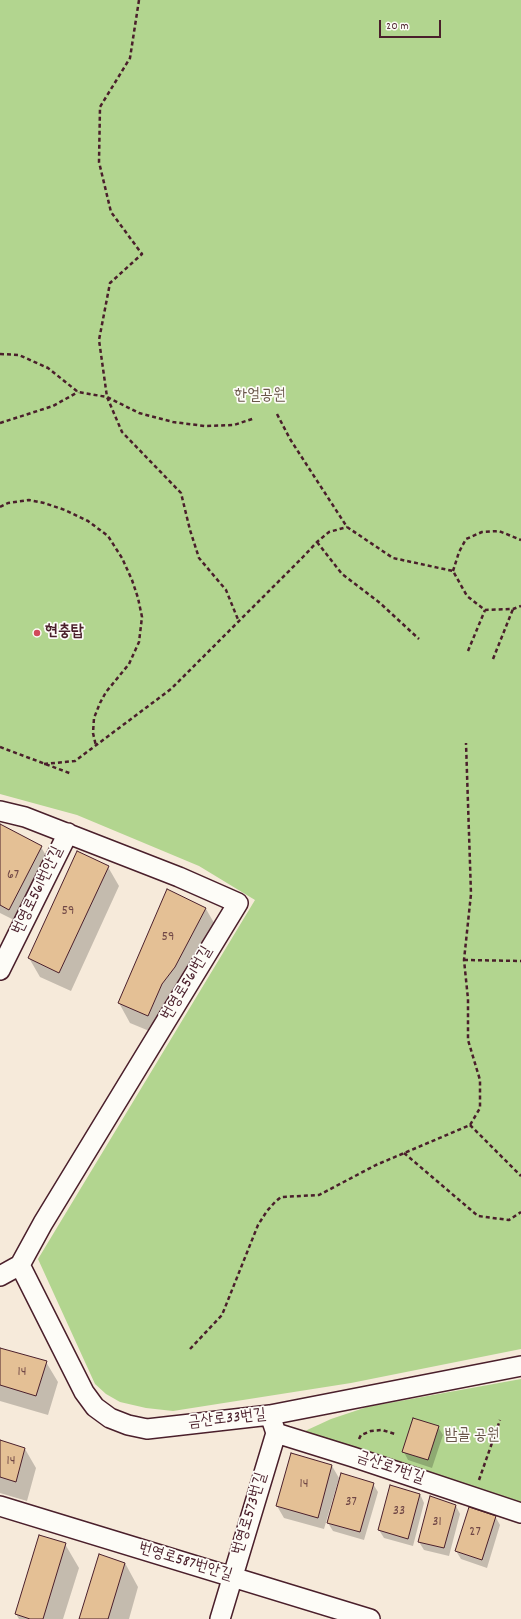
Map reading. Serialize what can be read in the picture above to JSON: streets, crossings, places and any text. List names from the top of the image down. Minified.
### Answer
{"streets":{"street":["번영로561번안길","번영로561번길","금산로33번길","금산로7번길","번영로573번길","번영로587번안길"]},"crossings":[["번영로561번안길","번영로561번길"],["번영로561번길","금산로33번길"],["금산로33번길","금산로7번길"],["금산로33번길","번영로573번길"],["금산로7번길","번영로573번길"],["번영로573번길","번영로587번안길"]],"parks":["한얼공원","밤골 공원"],"places":["현충탑"],"house_numbers":["67","59","59","14","14","14","37","33","31","27"],"scale_bar":"20 m"}
